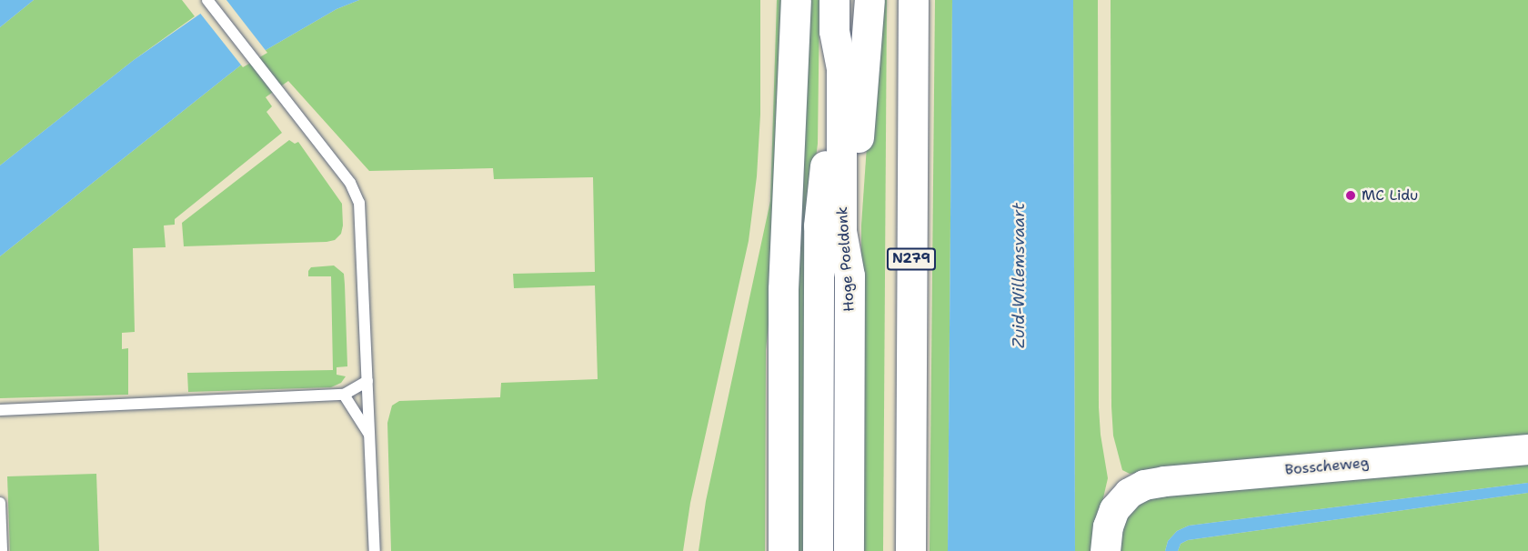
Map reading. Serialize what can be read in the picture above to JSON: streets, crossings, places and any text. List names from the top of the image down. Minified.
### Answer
{"streets":{"main road":["Hoge Poeldonk","N279","Bosscheweg"]},"water":["Zuid-Willemsvaart"],"places":["MC Lidu"]}
